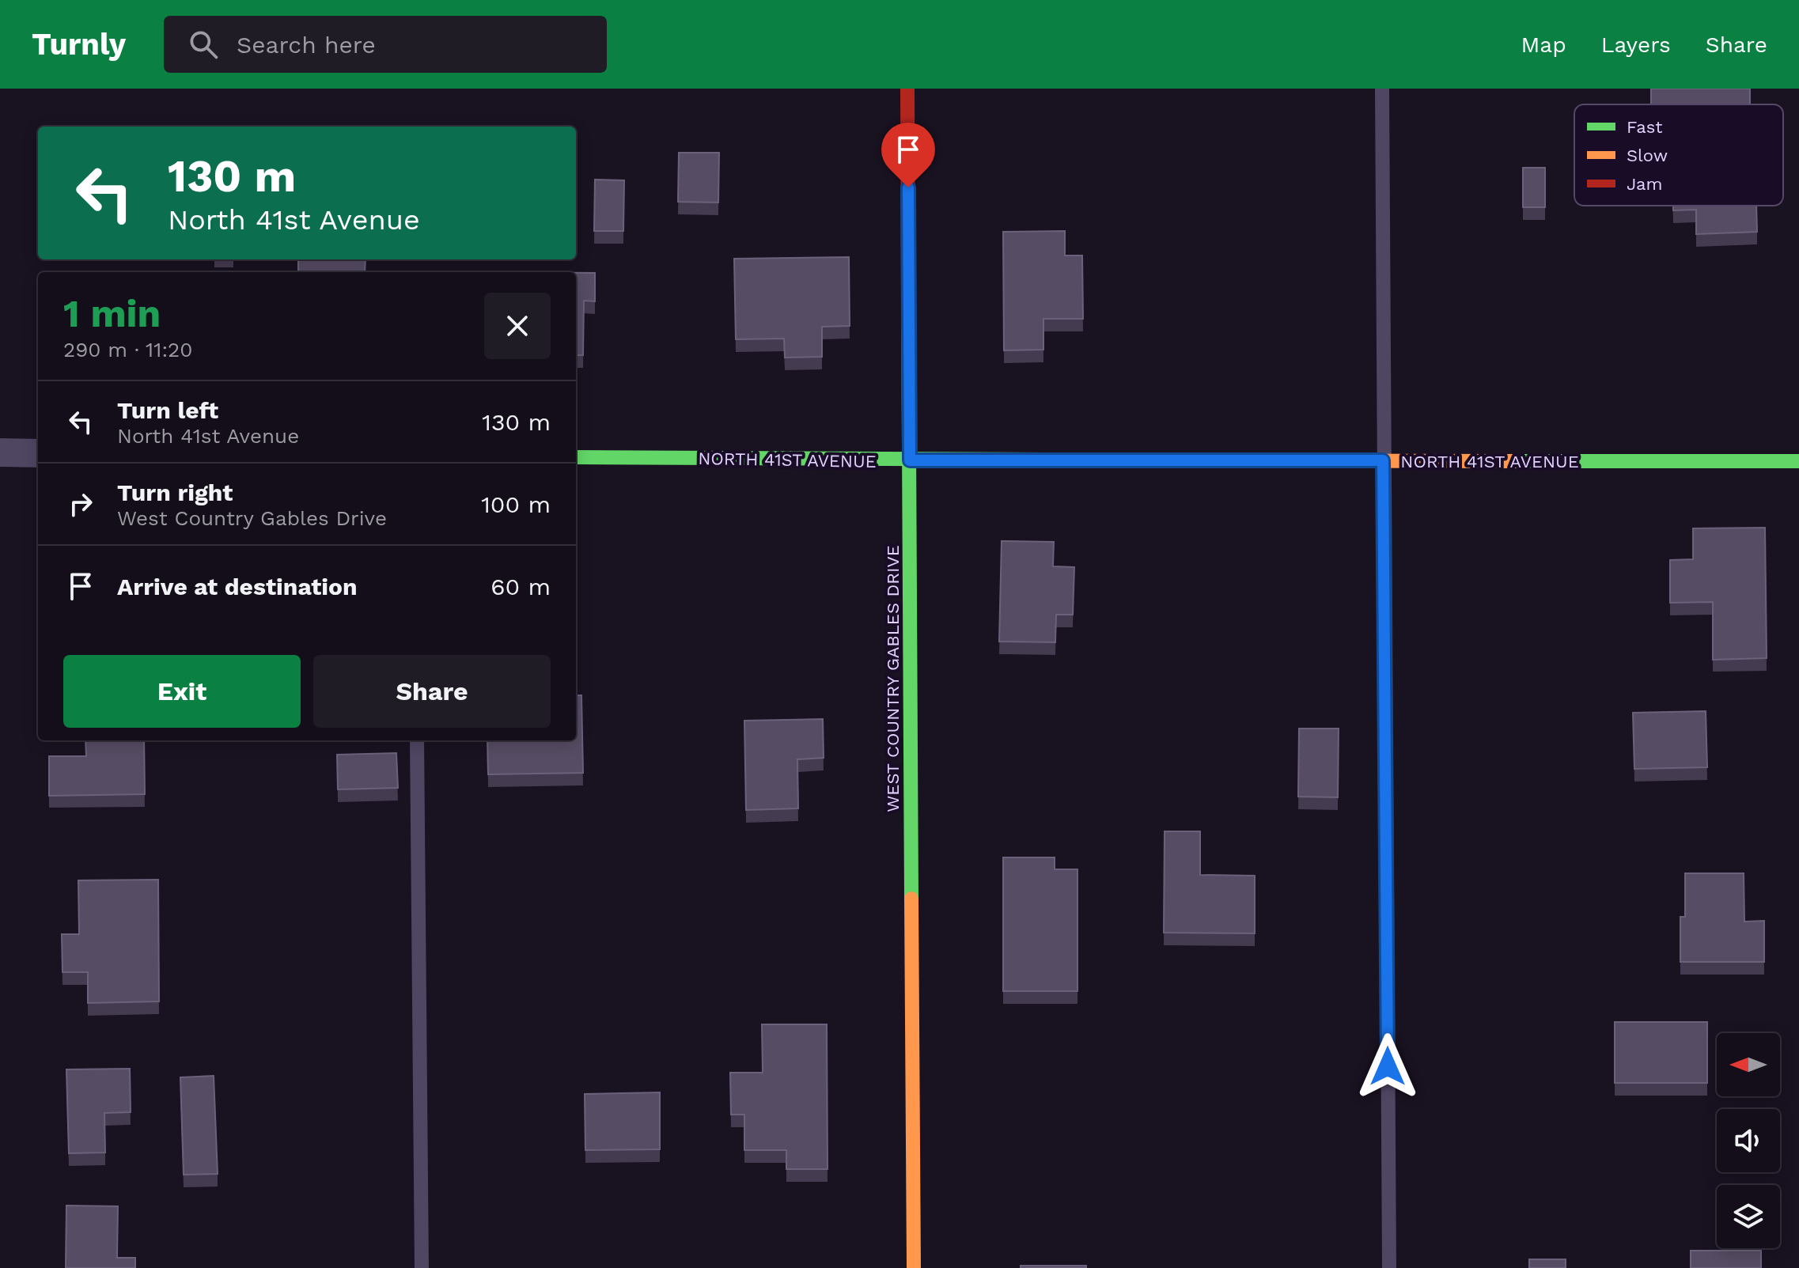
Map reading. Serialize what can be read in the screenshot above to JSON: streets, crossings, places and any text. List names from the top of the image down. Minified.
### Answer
{"streets":{"street":["NORTH 41ST AVENUE","WEST COUNTRY GABLES DRIVE"]},"crossings":[["NORTH 41ST AVENUE","WEST COUNTRY GABLES DRIVE"]],"legend":["Fast","Slow","Jam"],"north":"left","page":{"header":"Turnly","search":"Search here","nav":["Map","Layers","Share"],"turn":["130 m","North 41st Avenue"],"heading":["1 min","290 m · 11:20"],"list":[{"name":"Turn left","note":"North 41st Avenue","value":"130 m"},{"name":"Turn right","note":"West Country Gables Drive","value":"100 m"},{"name":"Arrive at destination","value":"60 m"}],"buttons":["Exit","Share"]}}
